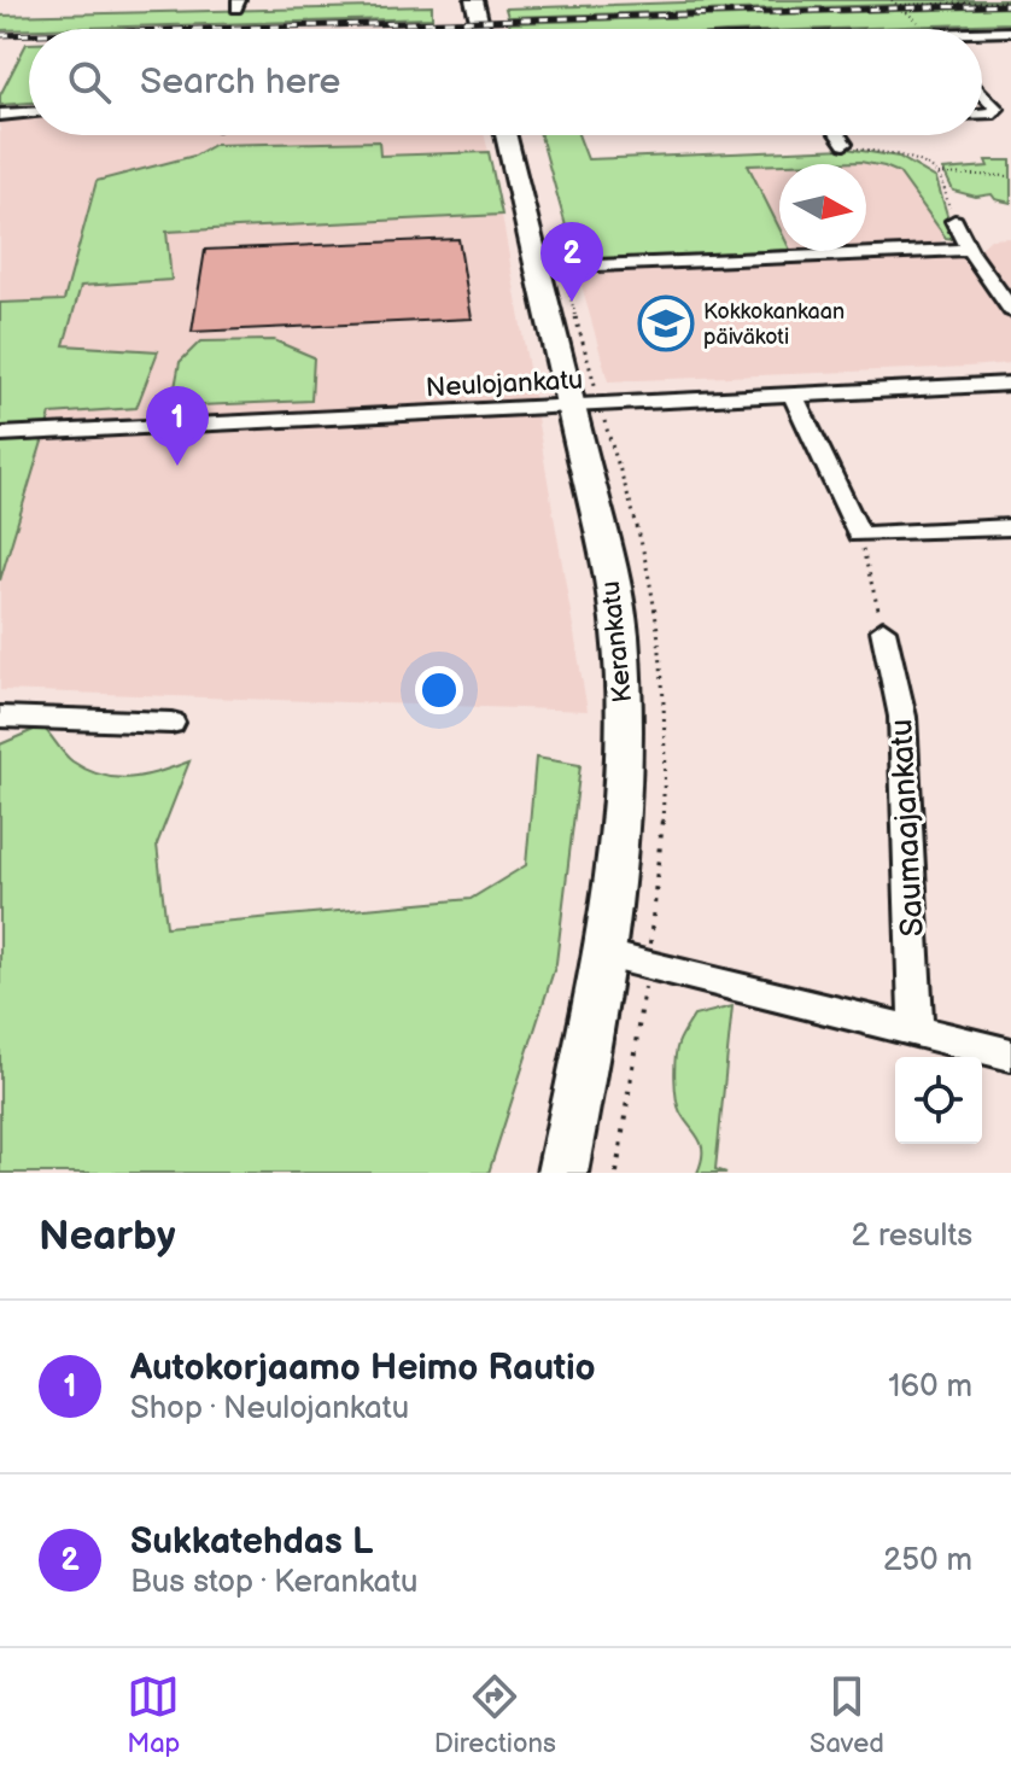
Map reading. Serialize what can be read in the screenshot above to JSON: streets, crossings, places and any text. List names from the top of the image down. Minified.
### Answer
{"streets":{"street":["Neulojankatu","Kerankatu","Saumaajankatu"]},"crossings":[["Neulojankatu","Kerankatu"]],"places":{"school or university":["Kokkokankaan päiväkoti"]},"north":"right","page":{"search":"Search here","pins":["2","1"],"heading":["Nearby","2 results"],"list":[{"mark":"1","name":"Autokorjaamo Heimo Rautio","note":"Shop · Neulojankatu","value":"160 m"},{"mark":"2","name":"Sukkatehdas L","note":"Bus stop · Kerankatu","value":"250 m"}],"nav":["Map","Directions","Saved"]}}
